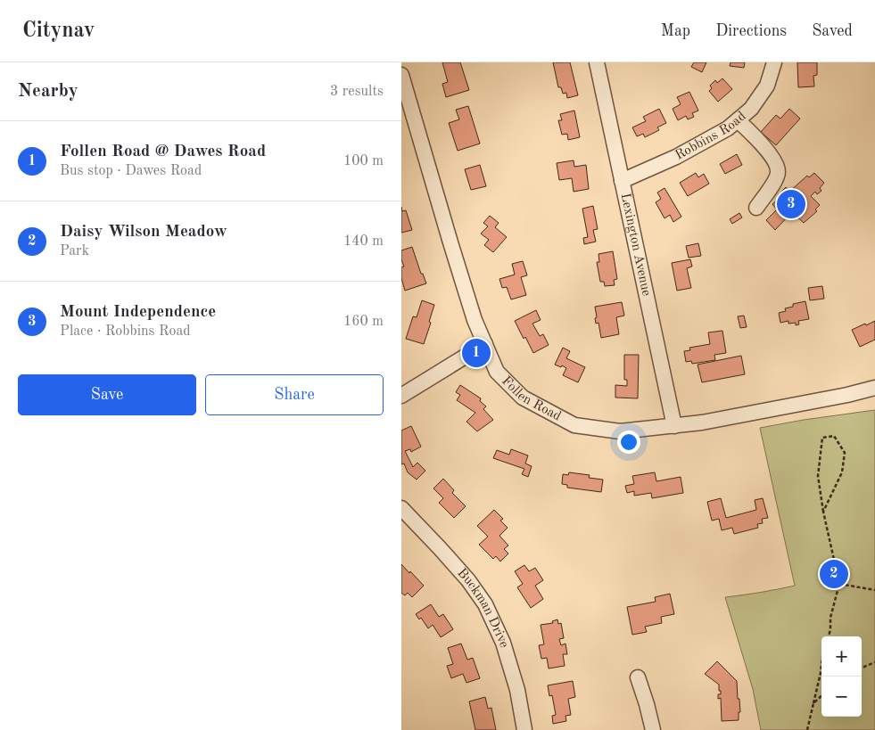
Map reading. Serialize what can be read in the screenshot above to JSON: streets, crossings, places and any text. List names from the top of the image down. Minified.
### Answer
{"streets":{"street":["Robbins Road","Lexington Avenue","Follen Road","Buckman Drive"]},"crossings":[["Robbins Road","Lexington Avenue"],["Lexington Avenue","Follen Road"]],"page":{"header":"Citynav","nav":["Map","Directions","Saved"],"heading":["Nearby","3 results"],"list":[{"mark":"1","name":"Follen Road @ Dawes Road","note":"Bus stop · Dawes Road","value":"100 m"},{"mark":"2","name":"Daisy Wilson Meadow","note":"Park","value":"140 m"},{"mark":"3","name":"Mount Independence","note":"Place · Robbins Road","value":"160 m"}],"pins":["3","1","2"],"buttons":["Save","Share"],"map_buttons":["+","−"]}}
